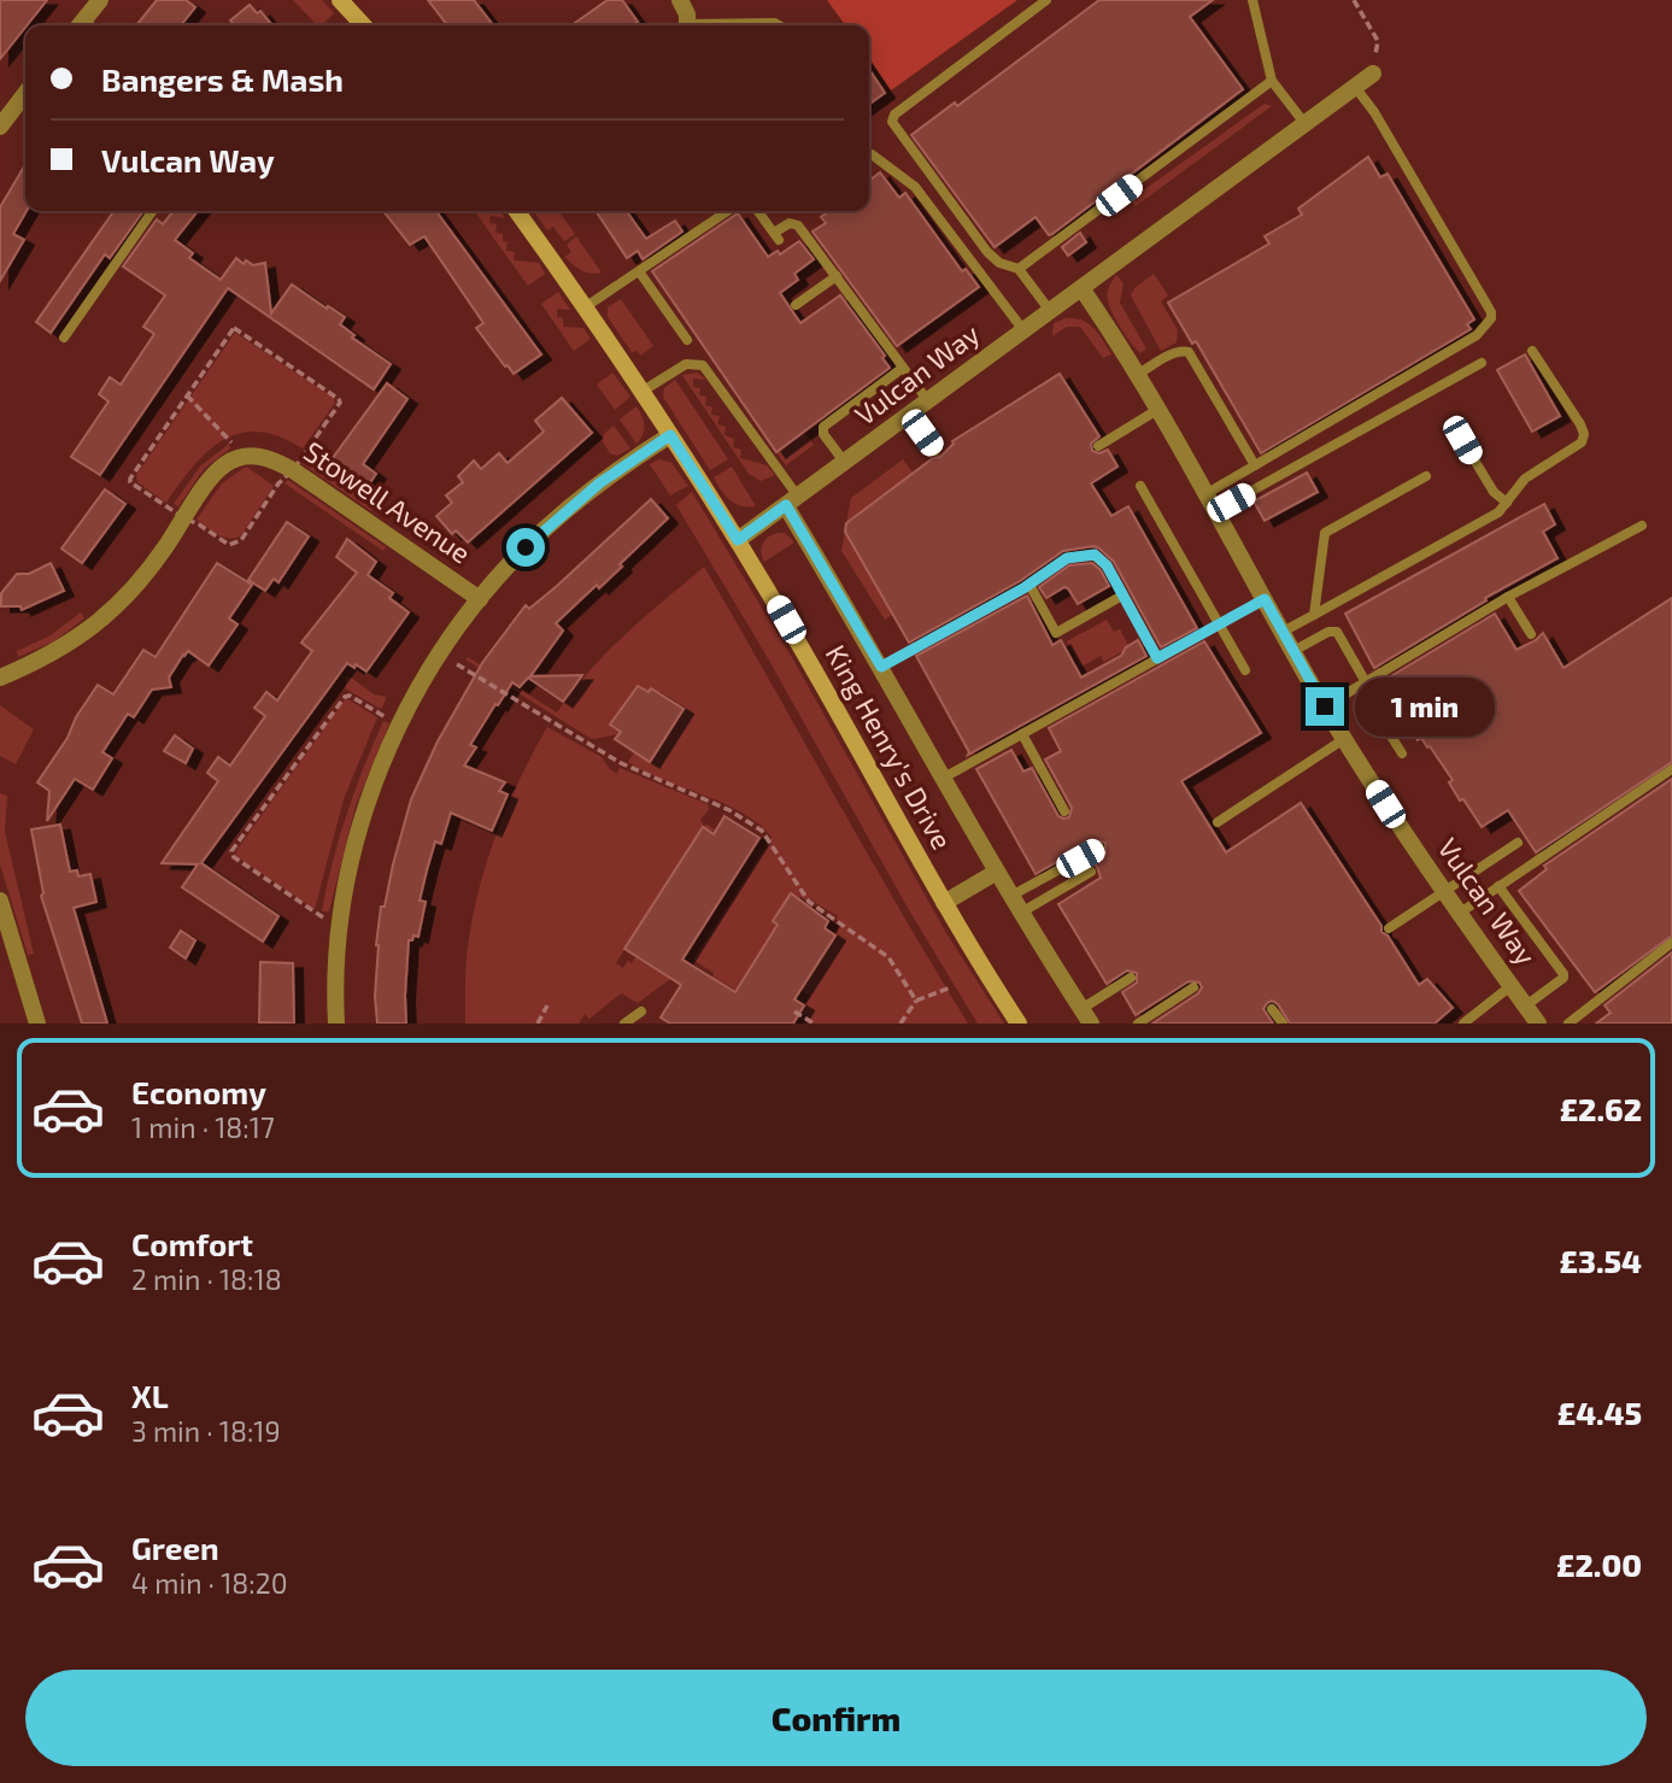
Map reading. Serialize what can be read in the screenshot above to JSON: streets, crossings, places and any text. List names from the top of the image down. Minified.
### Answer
{"streets":{"street":["Vulcan Way","Stowell Avenue","King Henry's Drive"]},"crossings":[["Vulcan Way","King Henry's Drive"]],"page":{"banner":["Bangers & Mash","Vulcan Way"],"bubble":"1 min","list":[{"name":"Economy","note":"1 min · 18:17","value":"£2.62"},{"name":"Comfort","note":"2 min · 18:18","value":"£3.54"},{"name":"XL","note":"3 min · 18:19","value":"£4.45"},{"name":"Green","note":"4 min · 18:20","value":"£2.00"}],"buttons":"Confirm"}}
